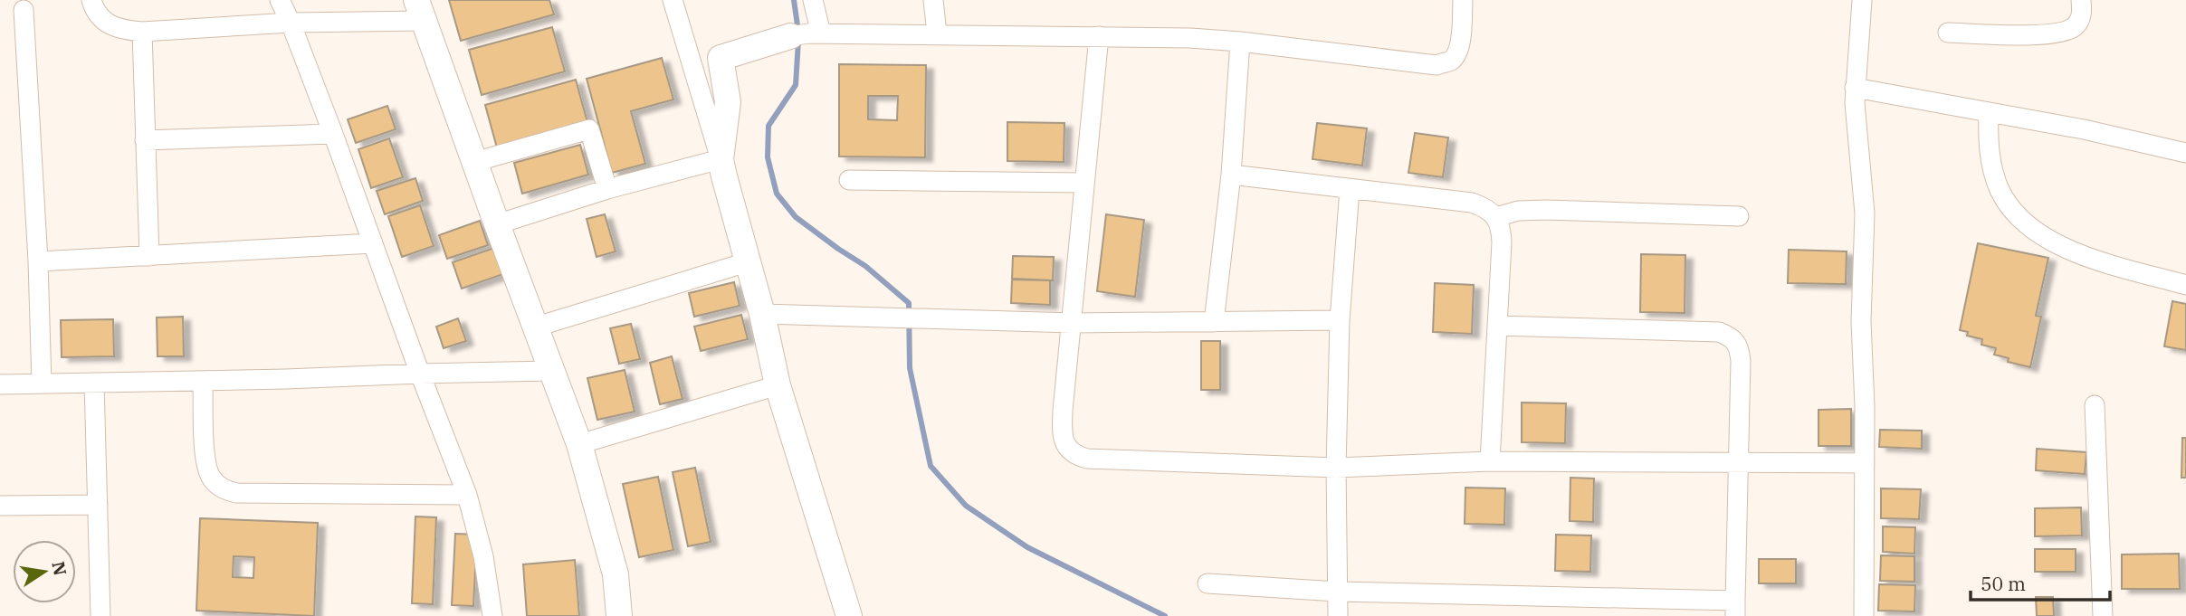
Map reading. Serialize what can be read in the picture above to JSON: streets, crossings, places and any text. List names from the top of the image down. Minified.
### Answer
{"scale_bar":"50 m","north":"right"}
